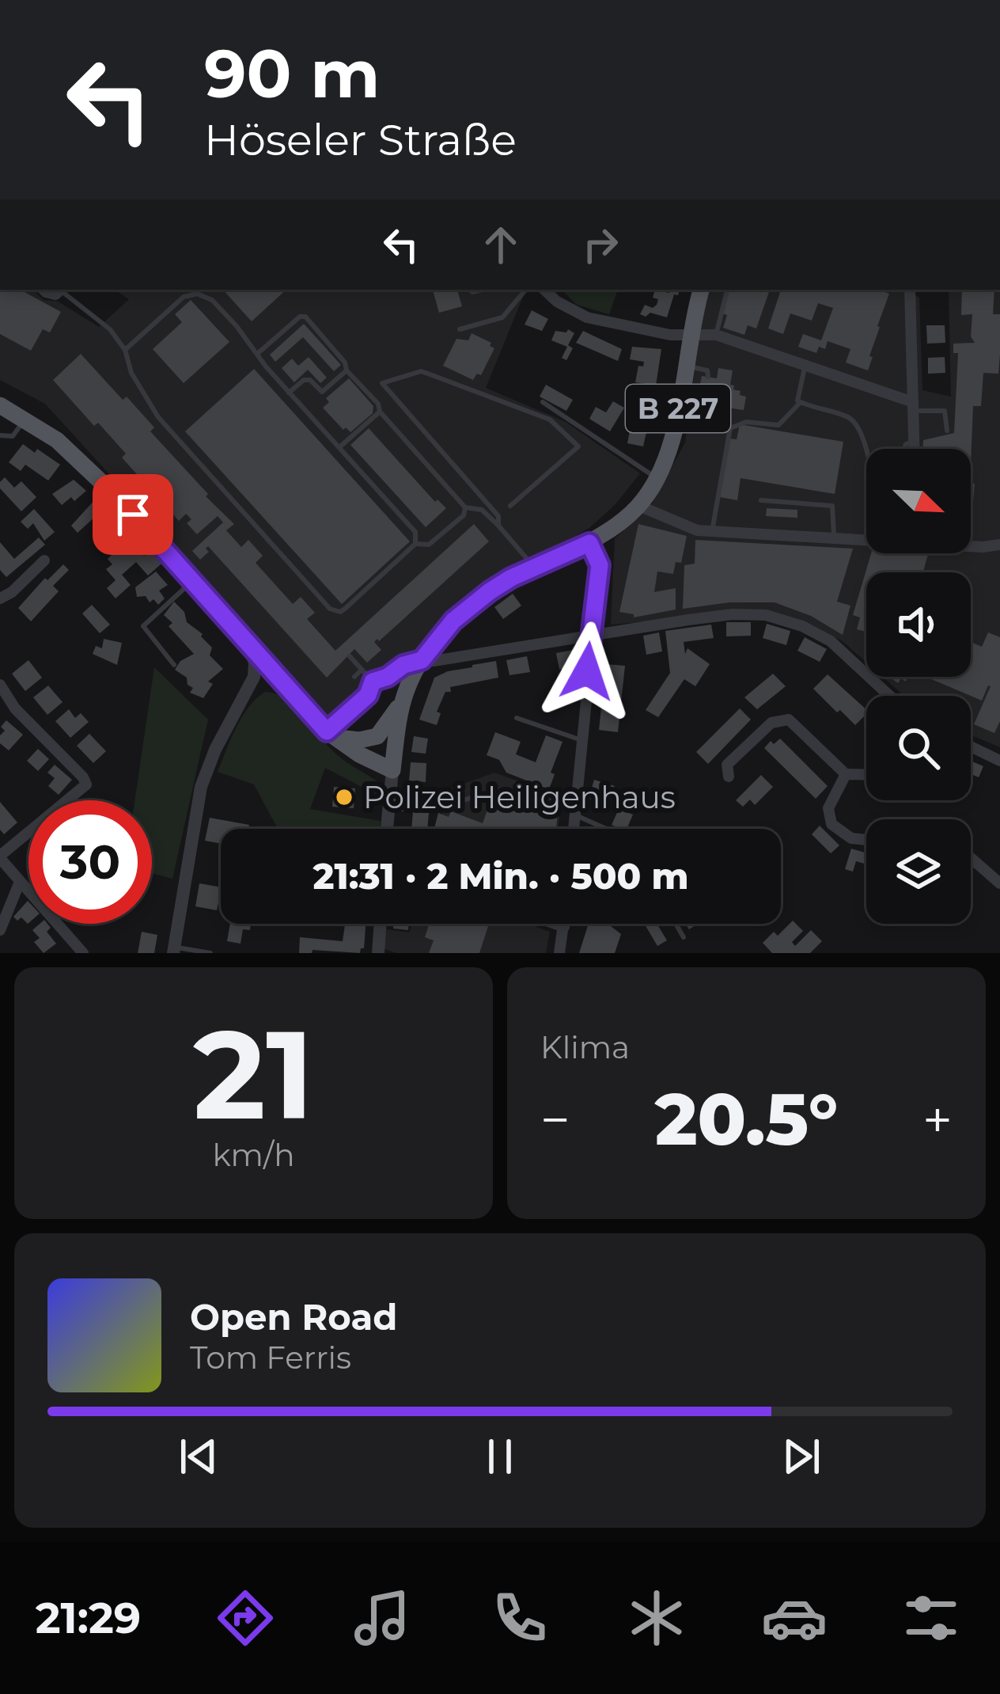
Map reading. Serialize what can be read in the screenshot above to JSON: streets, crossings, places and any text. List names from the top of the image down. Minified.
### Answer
{"streets":{"main road":["B 227"]},"places":["Polizei Heiligenhaus"],"north":"bottom right","page":{"turn":["90 m","Höseler Straße"],"limit":"30","trip":"21:31 · 2 Min. · 500 m","tile":[["21","km/h"],"Klima"],"heat":["−","20.5°","+"],"song":["Open Road","Tom Ferris"],"tabs":"21:29"}}
